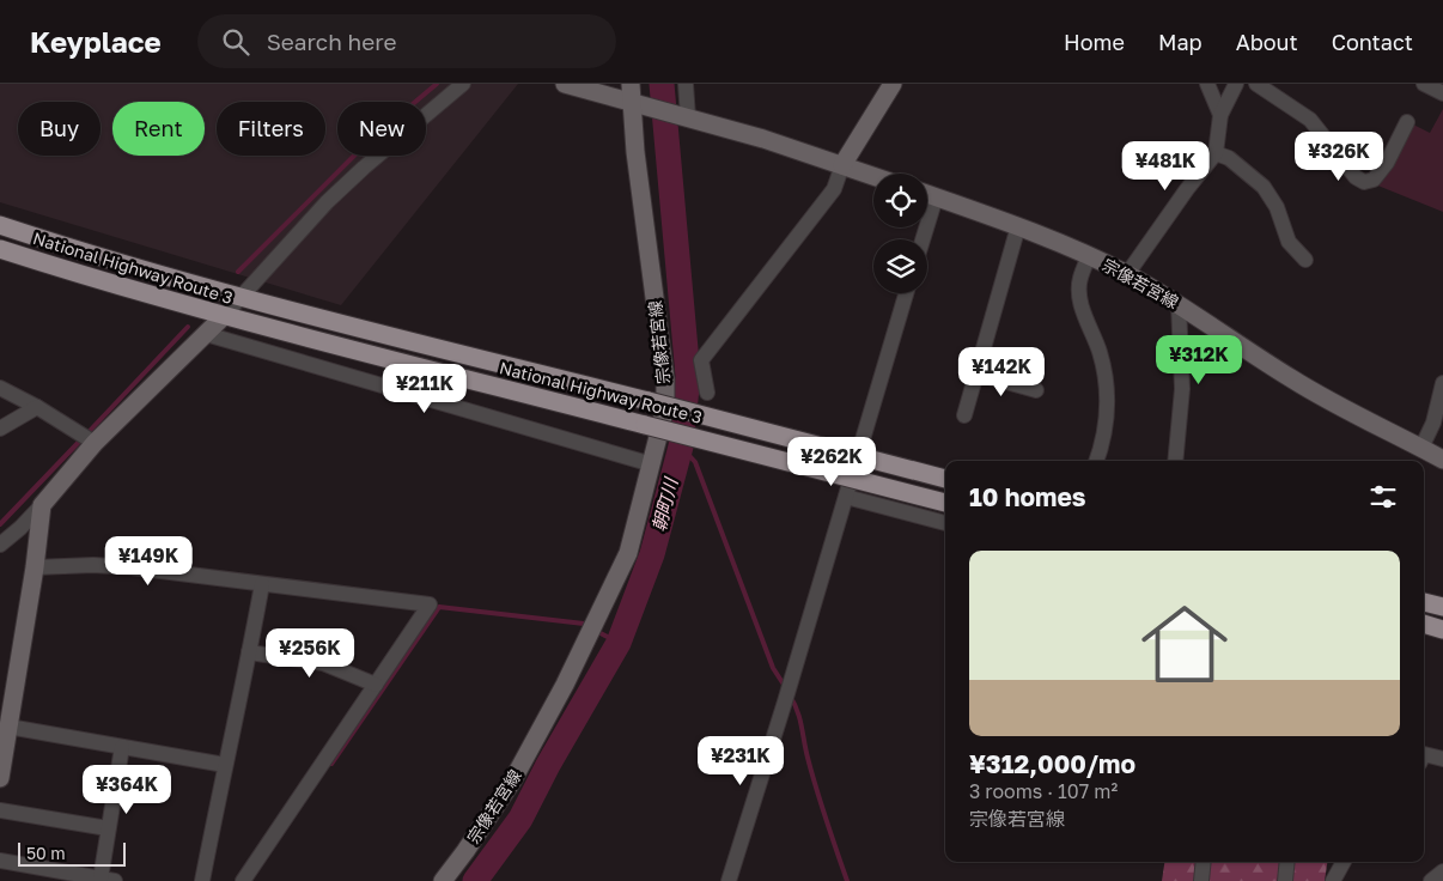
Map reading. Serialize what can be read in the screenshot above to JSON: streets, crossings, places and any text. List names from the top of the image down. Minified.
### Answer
{"streets":{"highway":["National Highway Route 3"],"main road":["宗像若宮線"]},"water":["朝町川"],"scale_bar":"50 m","page":{"header":"Keyplace","search":"Search here","nav":["Home","Map","About","Contact"],"chip":["Buy","Rent","Filters","New"],"price":["¥326K","¥481K","¥312K","¥142K","¥211K","¥262K","¥149K","¥256K","¥231K","¥364K"],"heading":"10 homes","list":[{"name":"¥312,000/mo","note":"3 rooms · 107 m² · 宗像若宮線"}],"scale":"50 m"}}
